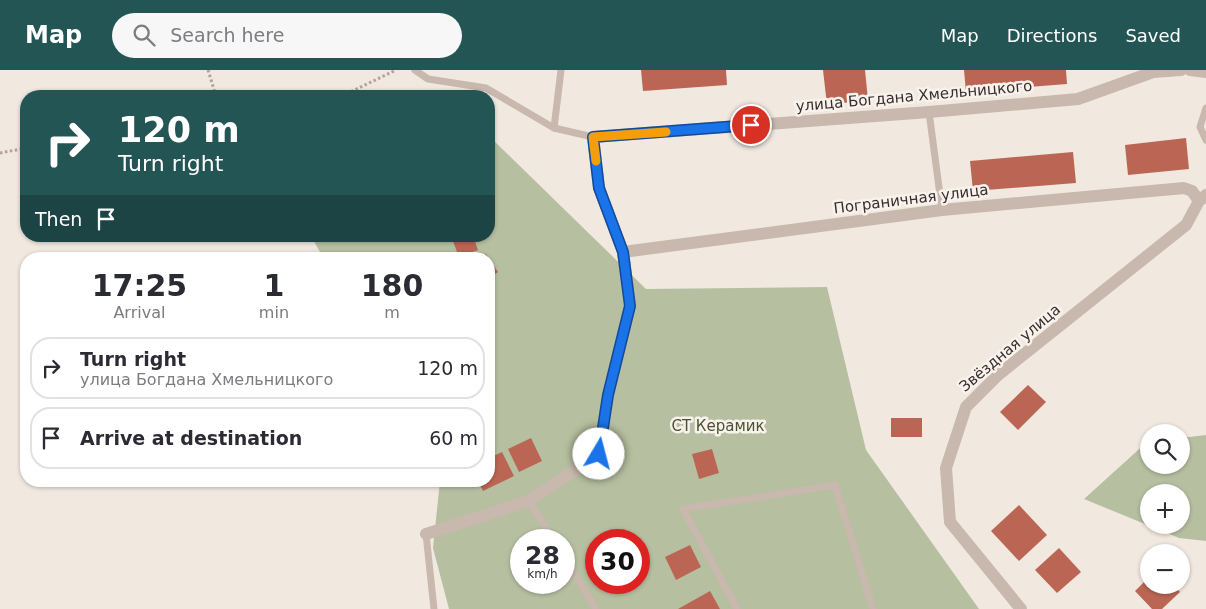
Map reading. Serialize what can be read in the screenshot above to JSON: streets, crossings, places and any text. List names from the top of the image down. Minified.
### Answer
{"streets":{"street":["улица Богдана Хмельницкого","Пограничная улица","Звёздная улица"]},"crossings":[["Пограничная улица","Звёздная улица"]],"parks":["СТ Керамик"],"page":{"header":"Map","search":"Search here","nav":["Map","Directions","Saved"],"turn":["120 m","Turn right"],"then":"Then","eta":["17:25","Arrival","1","min","180","m"],"list":[{"name":"Turn right","note":"улица Богдана Хмельницкого","value":"120 m"},{"name":"Arrive at destination","value":"60 m"}],"map_buttons":["+","−"],"speed":"28 km/h","limit":"30"}}
